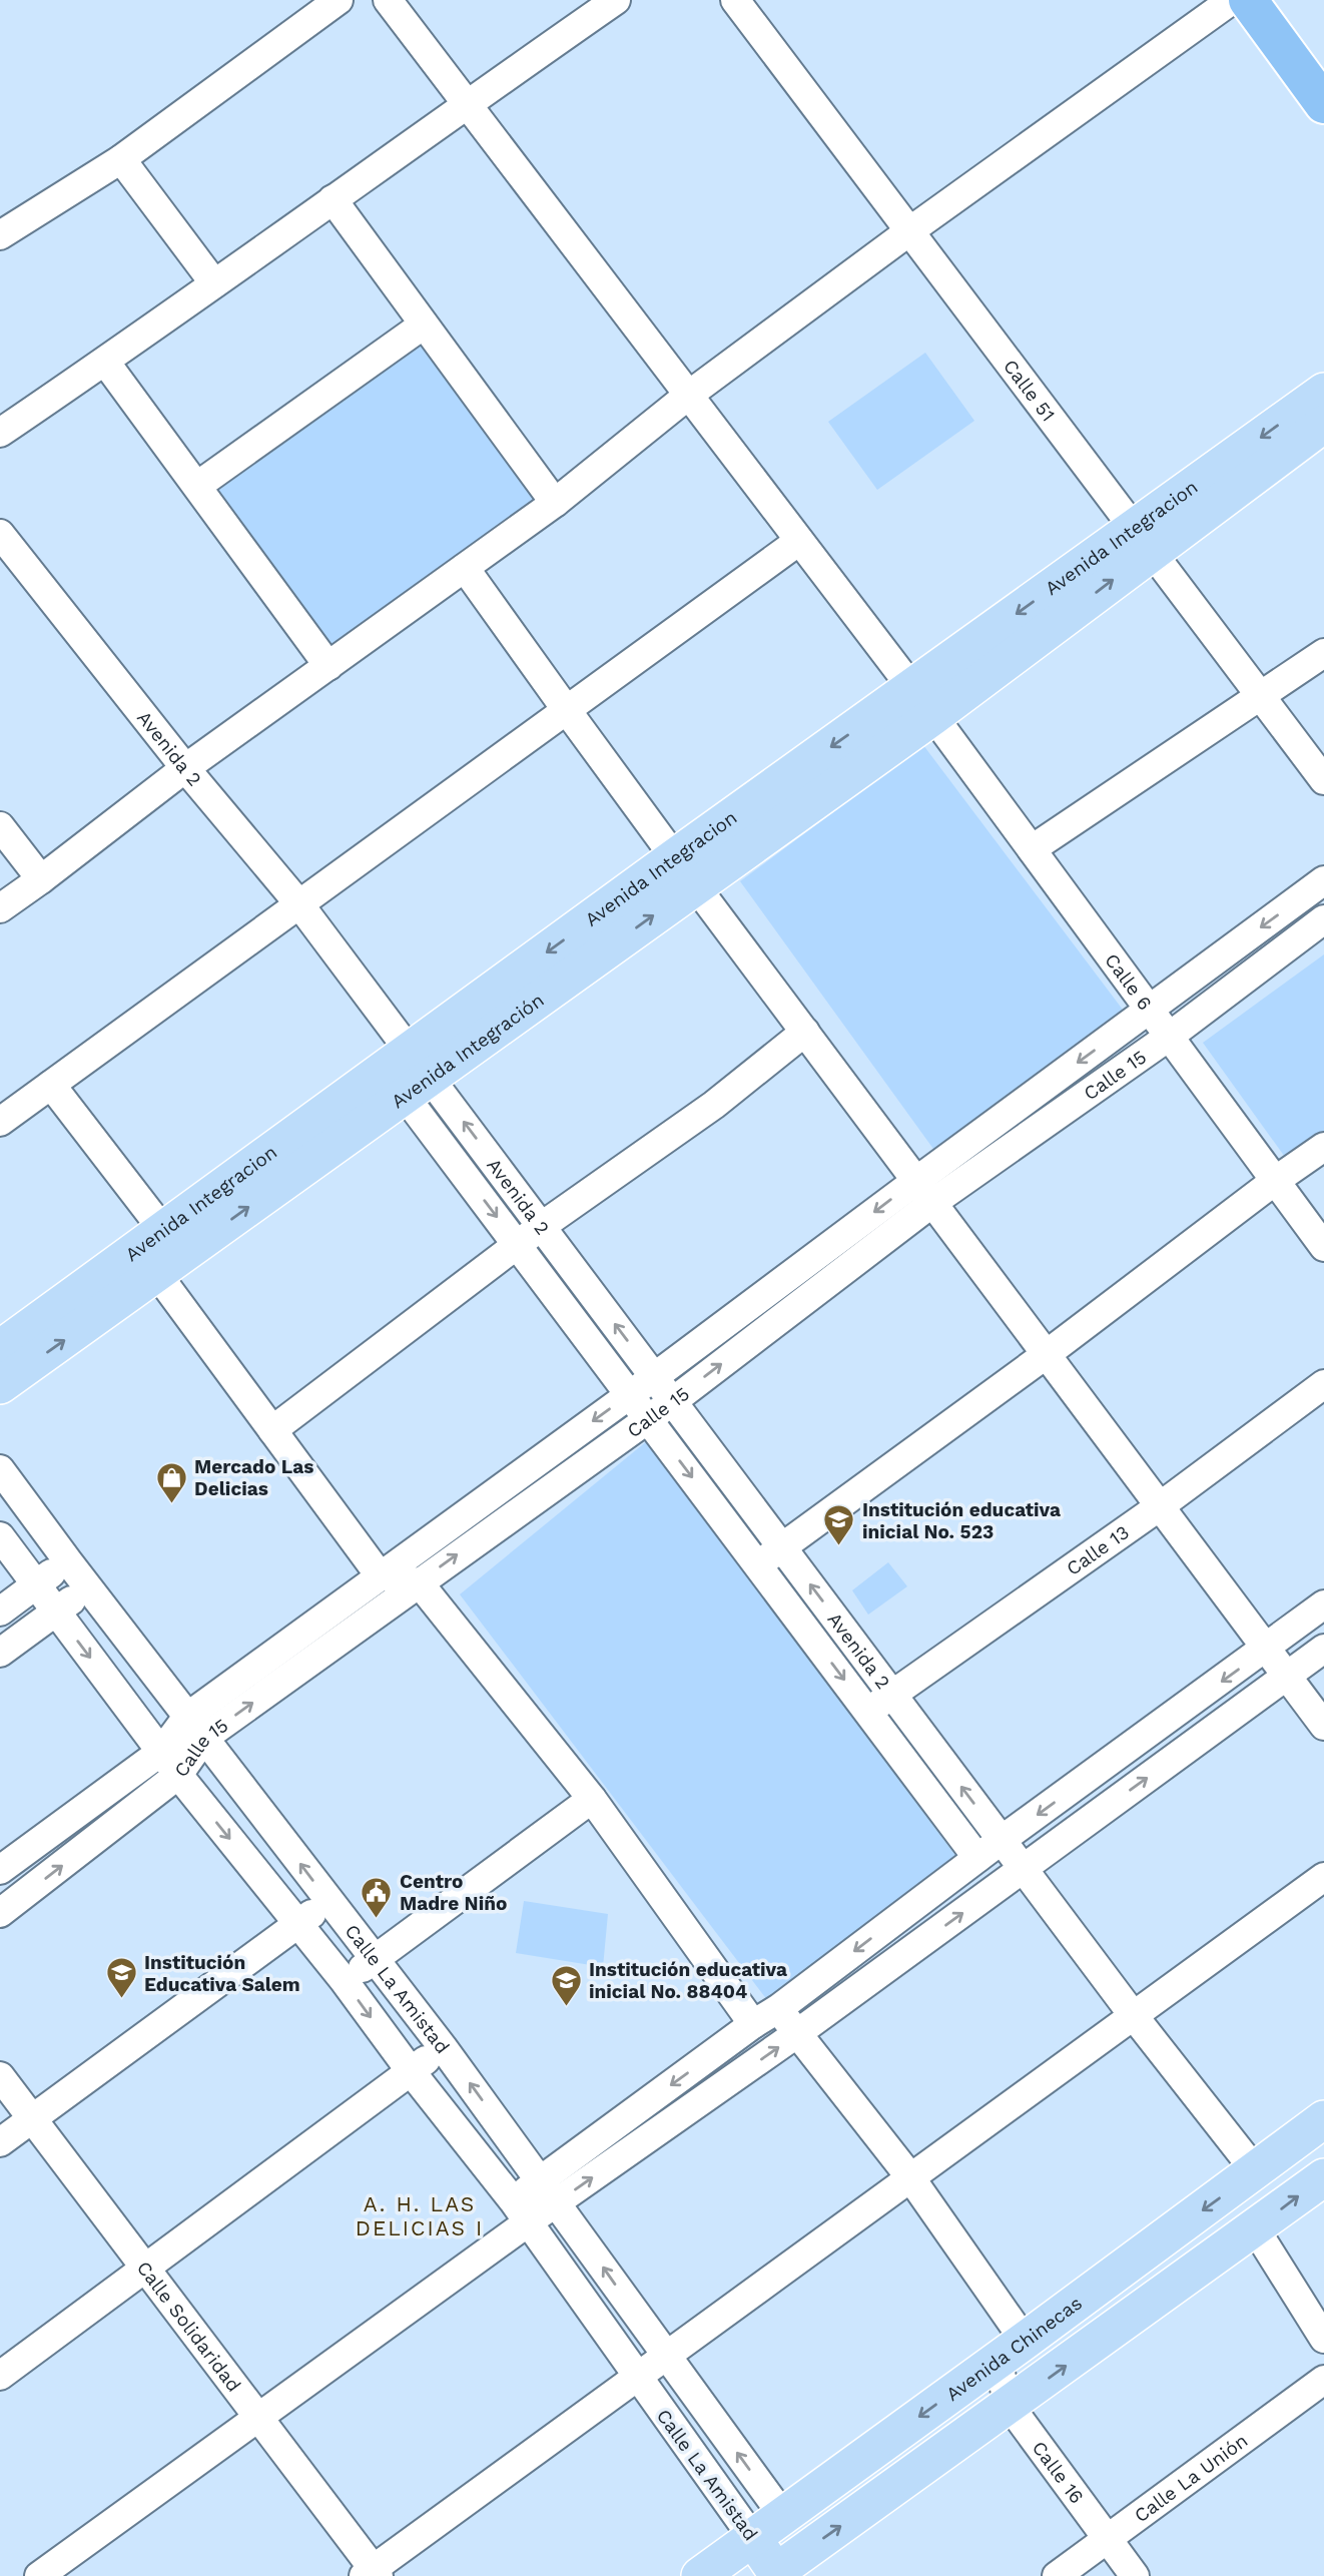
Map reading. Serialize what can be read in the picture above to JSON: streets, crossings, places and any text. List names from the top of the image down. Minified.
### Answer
{"streets":{"main road":["Avenida Integracion","Avenida Integración","Calle La Amistad","Avenida Chinecas"],"street":["Calle 51","Avenida 2","Calle 6","Calle 15","Calle 13","Calle Solidaridad","Calle 16","Calle La Unión"]},"crossings":[["Calle 51","Avenida Integracion"],["Calle 51","Avenida Integración"],["Avenida Integracion","Avenida Integración"],["Avenida 2","Avenida Integración"],["Avenida 2","Calle 15"],["Avenida 2","Calle 13"],["Avenida 2","Avenida Chinecas"],["Calle 6","Avenida Integración"],["Calle 6","Calle 15"],["Calle 15","Calle La Amistad"],["Calle La Amistad","Avenida Chinecas"],["Avenida Chinecas","Calle 16"],["Calle 16","Calle La Unión"]],"districts":["A. H. LAS DELICIAS I"],"places":{"shop":["Mercado Las Delicias"],"school or university":["Institución educativa inicial No. 523","Institución Educativa Salem","Institución educativa inicial No. 88404"],"public building":["Centro Madre Niño"]}}
